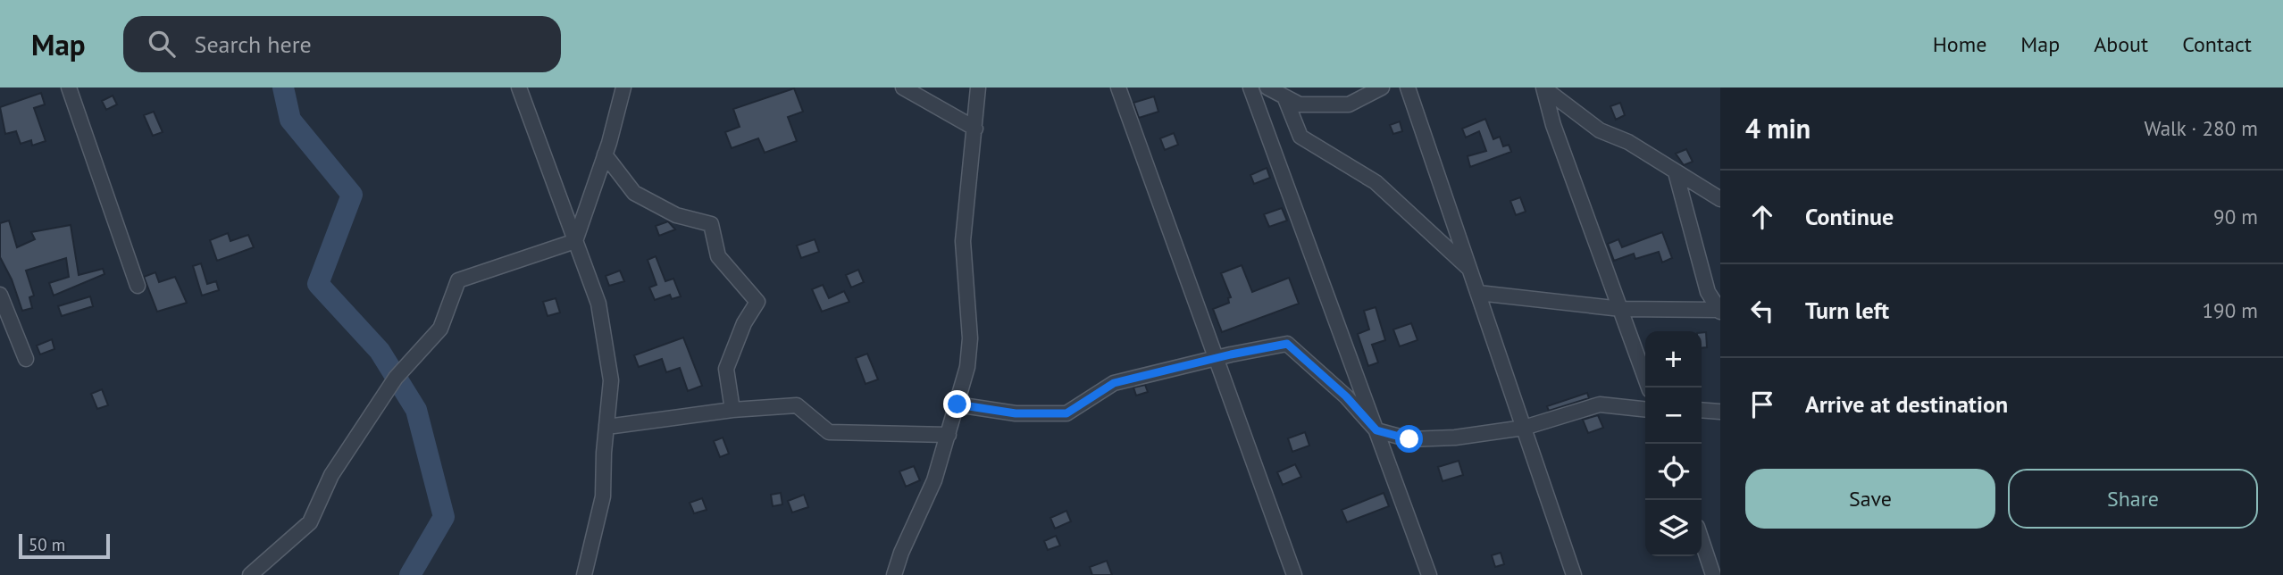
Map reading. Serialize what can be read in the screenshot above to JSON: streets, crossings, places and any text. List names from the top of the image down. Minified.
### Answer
{"scale_bar":"50 m","page":{"header":"Map","search":"Search here","nav":["Home","Map","About","Contact"],"heading":["4 min","Walk · 280 m"],"list":[["Continue","90 m"],["Turn left","190 m"],"Arrive at destination"],"map_buttons":["+","−"],"buttons":["Save","Share"],"scale":"50 m"}}
